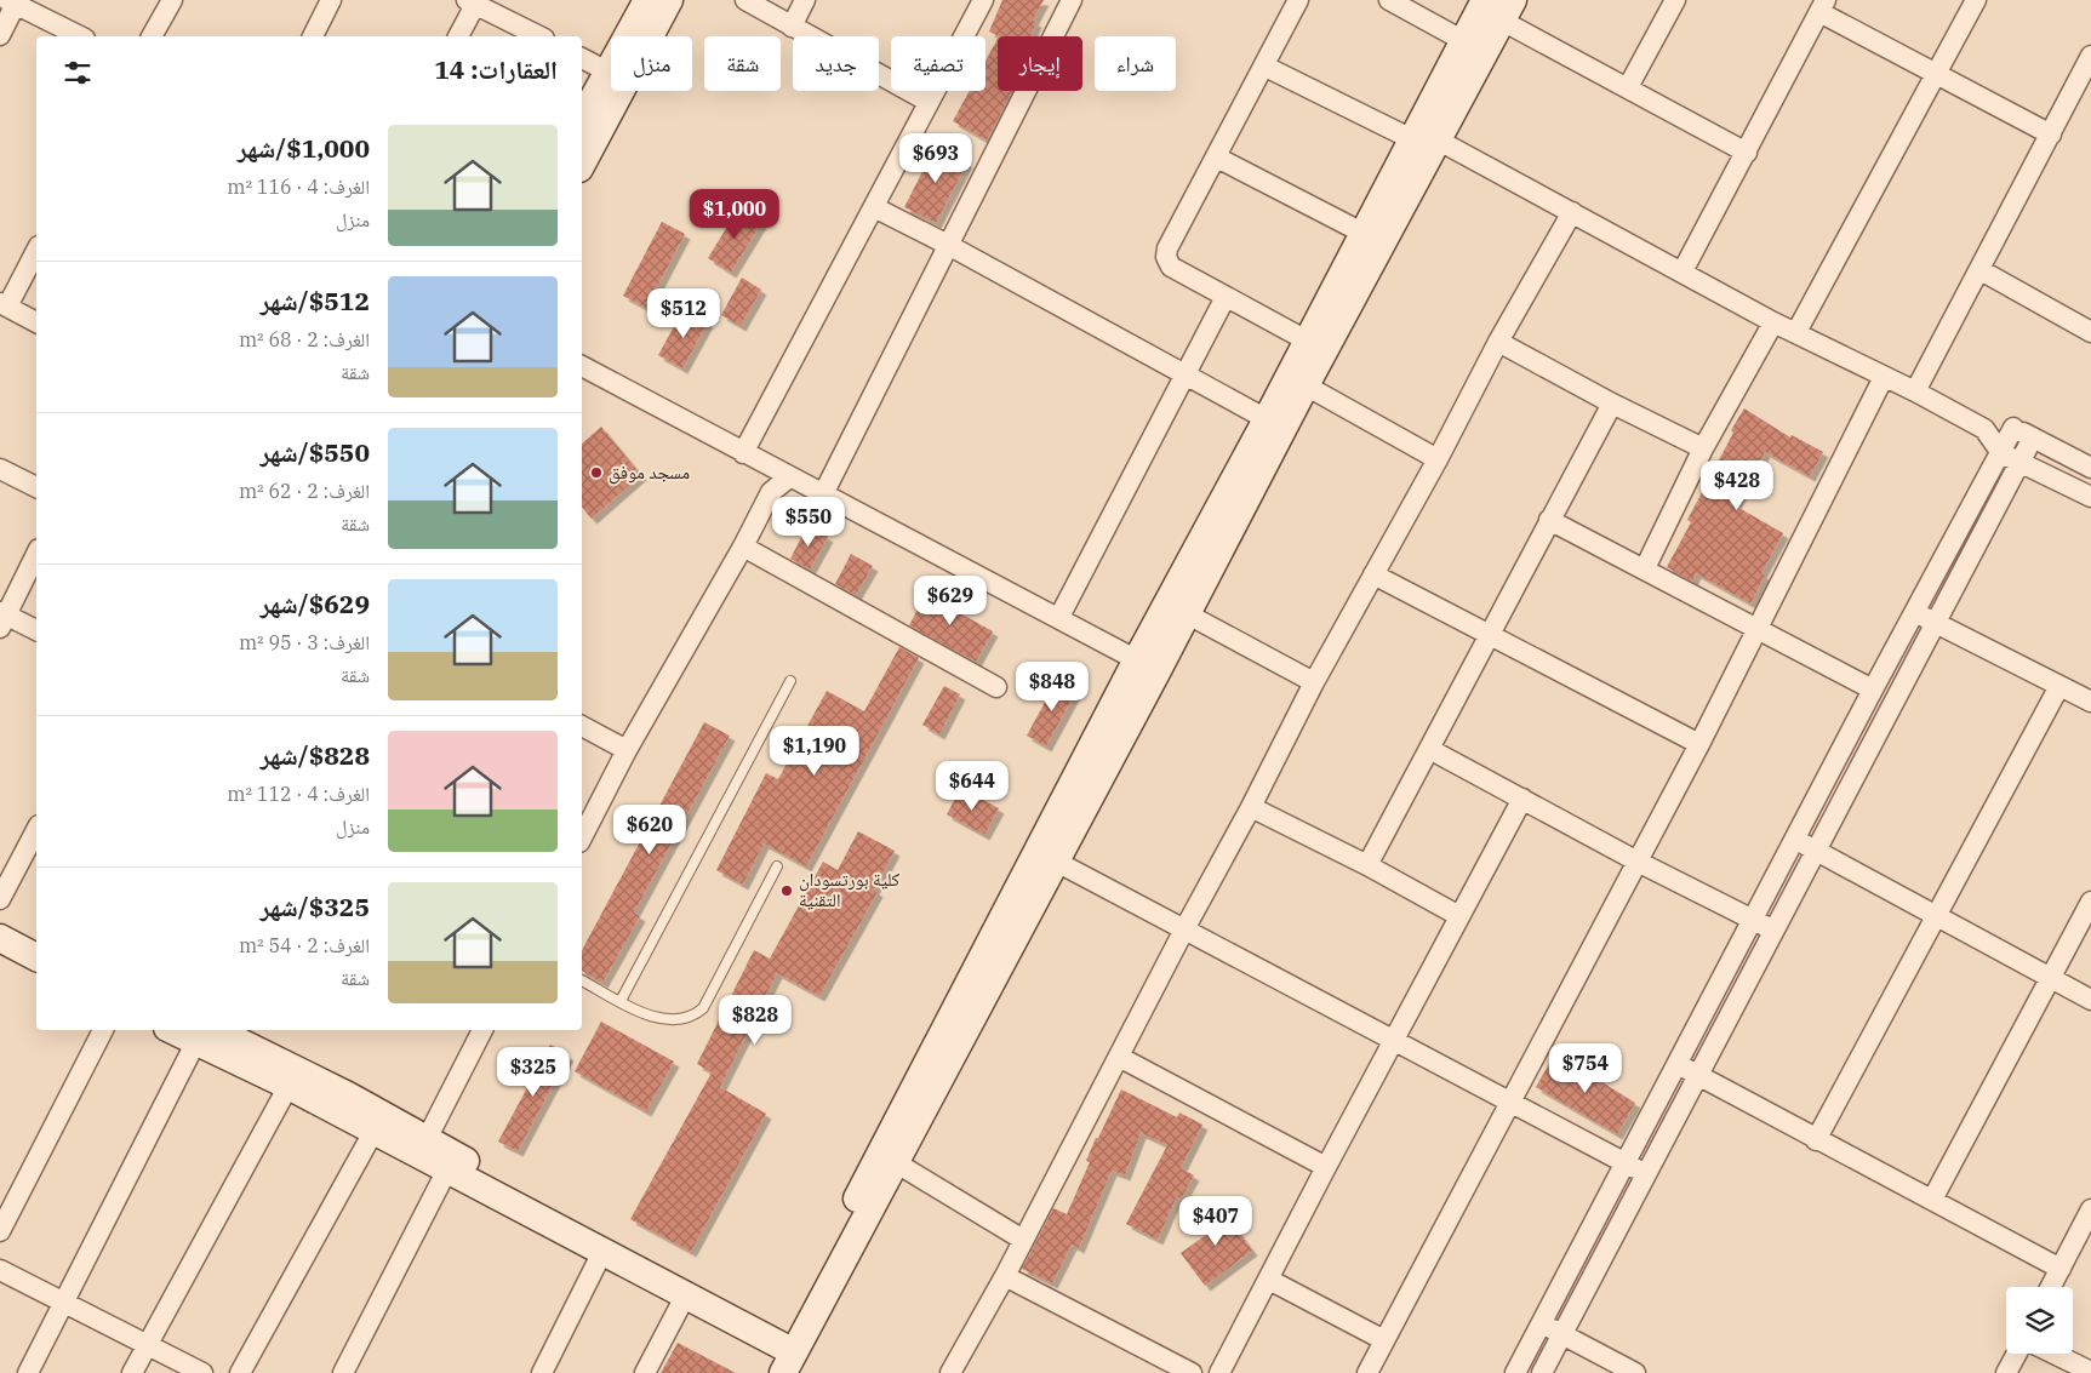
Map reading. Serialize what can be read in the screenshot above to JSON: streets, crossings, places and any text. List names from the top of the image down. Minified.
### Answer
{"places":["مسجد موفق","كلية بورتسودان التقنية"],"page":{"chip":["شراء","إيجار","تصفية","جديد","شقة","منزل"],"heading":"العقارات: 14","list":[{"name":"$1,000/شهر","note":"الغرف: 4 · 116 m² · منزل"},{"name":"$512/شهر","note":"الغرف: 2 · 68 m² · شقة"},{"name":"$550/شهر","note":"الغرف: 2 · 62 m² · شقة"},{"name":"$629/شهر","note":"الغرف: 3 · 95 m² · شقة"},{"name":"$828/شهر","note":"الغرف: 4 · 112 m² · منزل"},{"name":"$325/شهر","note":"الغرف: 2 · 54 m² · شقة"}],"price":["$693","$1,000","$512","$428","$550","$629","$848","$1,190","$644","$620","$828","$754","$325","$407"]}}
